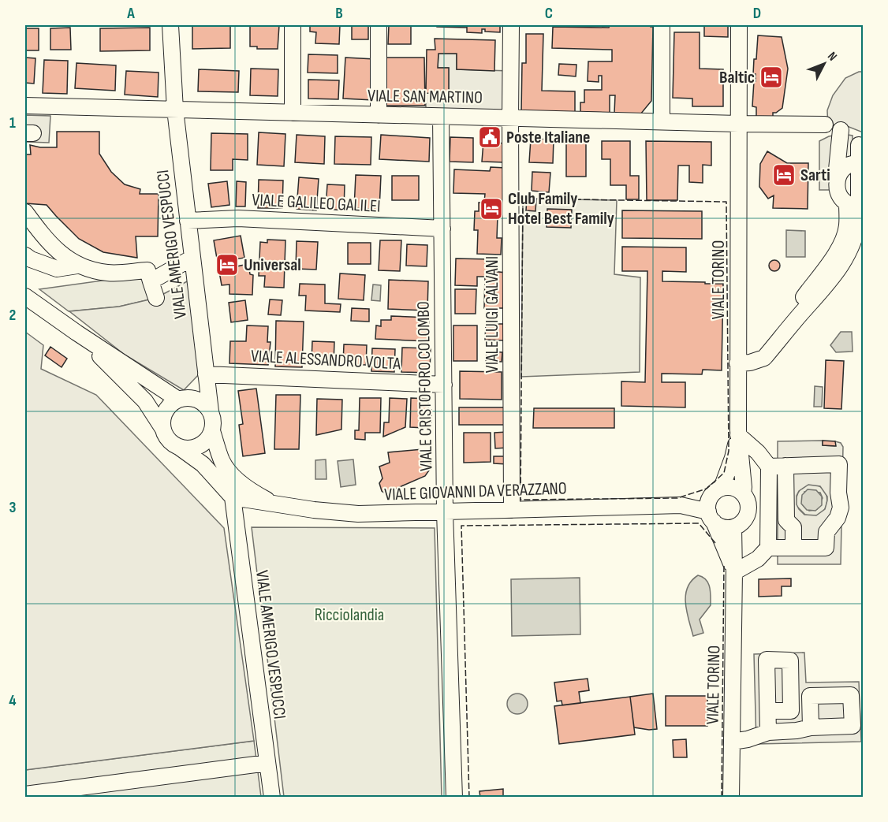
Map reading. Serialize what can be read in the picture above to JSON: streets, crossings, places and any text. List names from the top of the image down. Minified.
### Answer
{"streets":{"street":["VIALE SAN MARTINO","VIALE GALILEO GALILEI","VIALE AMERIGO VESPUCCI","VIALE TORINO","VIALE LUIGI GALVANI","VIALE ALESSANDRO VOLTA","VIALE CRISTOFORO COLOMBO","VIALE GIOVANNI DA VERAZZANO"]},"crossings":[["VIALE SAN MARTINO","VIALE AMERIGO VESPUCCI"],["VIALE SAN MARTINO","VIALE TORINO"],["VIALE SAN MARTINO","VIALE LUIGI GALVANI"],["VIALE SAN MARTINO","VIALE CRISTOFORO COLOMBO"],["VIALE GALILEO GALILEI","VIALE AMERIGO VESPUCCI"],["VIALE GALILEO GALILEI","VIALE CRISTOFORO COLOMBO"],["VIALE AMERIGO VESPUCCI","VIALE ALESSANDRO VOLTA"],["VIALE AMERIGO VESPUCCI","VIALE GIOVANNI DA VERAZZANO"],["VIALE TORINO","VIALE GIOVANNI DA VERAZZANO"],["VIALE LUIGI GALVANI","VIALE GIOVANNI DA VERAZZANO"],["VIALE ALESSANDRO VOLTA","VIALE CRISTOFORO COLOMBO"],["VIALE CRISTOFORO COLOMBO","VIALE GIOVANNI DA VERAZZANO"]],"parks":["Ricciolandia"],"places":{"hotel":["Baltic","Sarti","Club Family Hotel Best Family","Universal"],"public building":["Poste Italiane"]},"north":"top right","grid":{"columns":["A","B","C","D"],"rows":["1","2","3","4"]}}
